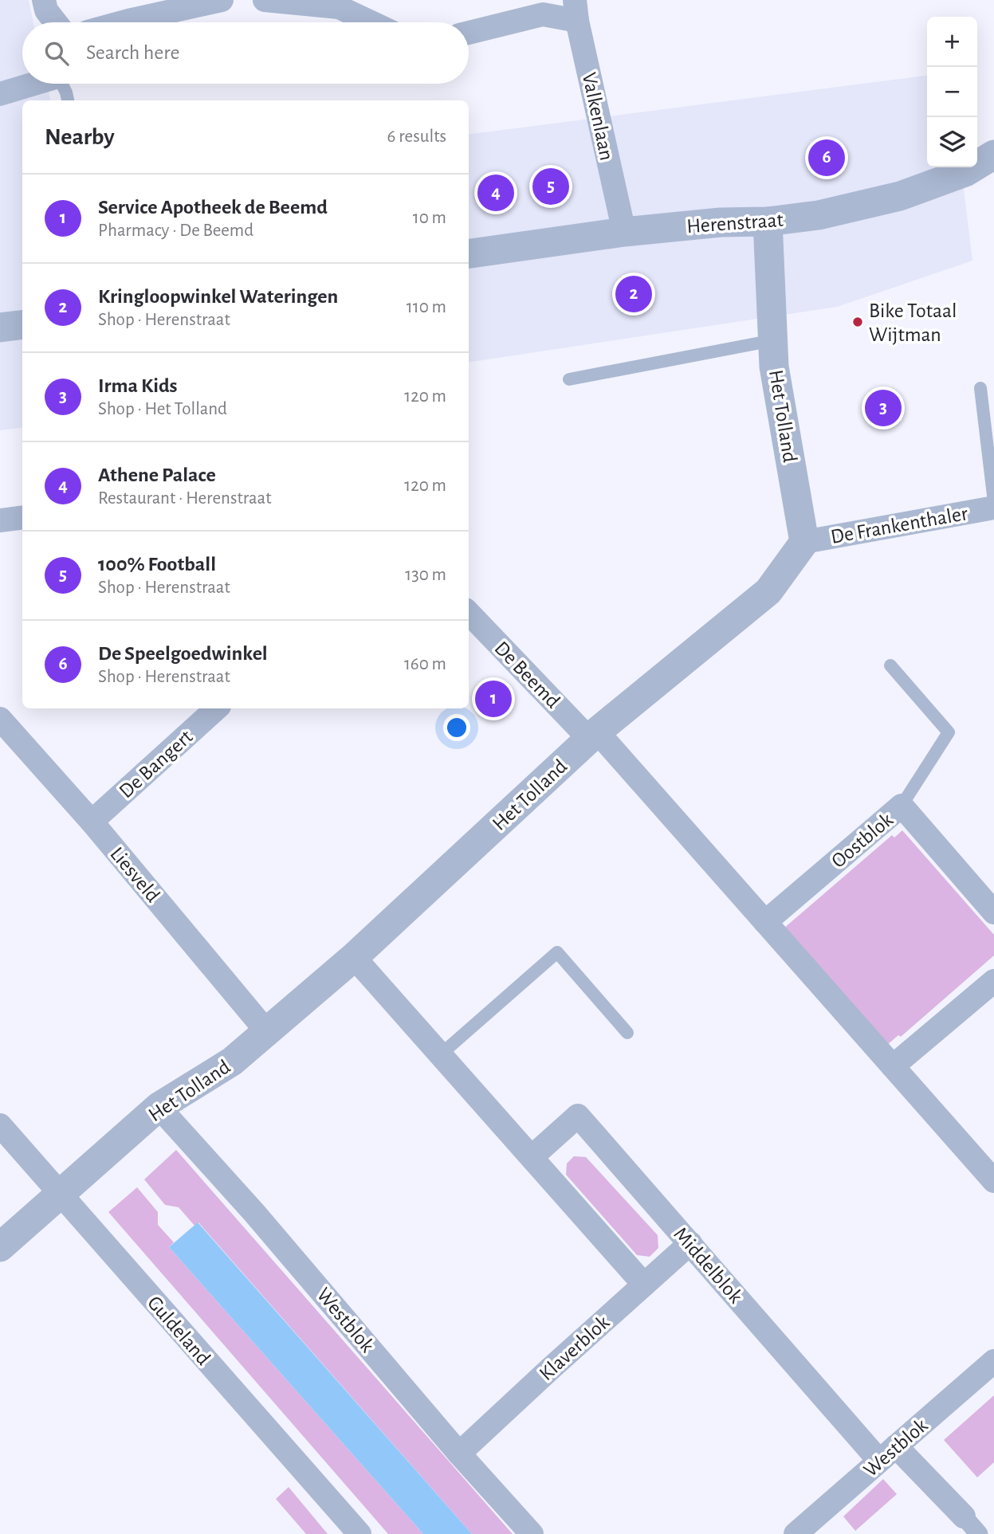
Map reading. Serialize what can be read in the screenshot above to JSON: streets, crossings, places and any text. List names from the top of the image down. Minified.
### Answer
{"streets":{"street":["Valkenlaan","Herenstraat","Het Tolland","De Frankenthaler","De Beemd","De Bangert","Oostblok","Liesveld","Middelblok","Westblok","Guldeland","Klaverblok"]},"crossings":[["Valkenlaan","Herenstraat"],["Herenstraat","Het Tolland"],["Het Tolland","De Frankenthaler"],["Het Tolland","De Beemd"],["Het Tolland","Liesveld"],["Het Tolland","Westblok"],["Het Tolland","Guldeland"],["De Bangert","Liesveld"],["Middelblok","Westblok"],["Middelblok","Klaverblok"],["Westblok","Klaverblok"]],"places":["Bike Totaal Wijtman"],"page":{"map_buttons":["+","−"],"search":"Search here","heading":["Nearby","6 results"],"pins":["6","5","4","2","3","1"],"list":[{"mark":"1","name":"Service Apotheek de Beemd","note":"Pharmacy · De Beemd","value":"10 m"},{"mark":"2","name":"Kringloopwinkel Wateringen","note":"Shop · Herenstraat","value":"110 m"},{"mark":"3","name":"Irma Kids","note":"Shop · Het Tolland","value":"120 m"},{"mark":"4","name":"Athene Palace","note":"Restaurant · Herenstraat","value":"120 m"},{"mark":"5","name":"100% Football","note":"Shop · Herenstraat","value":"130 m"},{"mark":"6","name":"De Speelgoedwinkel","note":"Shop · Herenstraat","value":"160 m"}]}}
